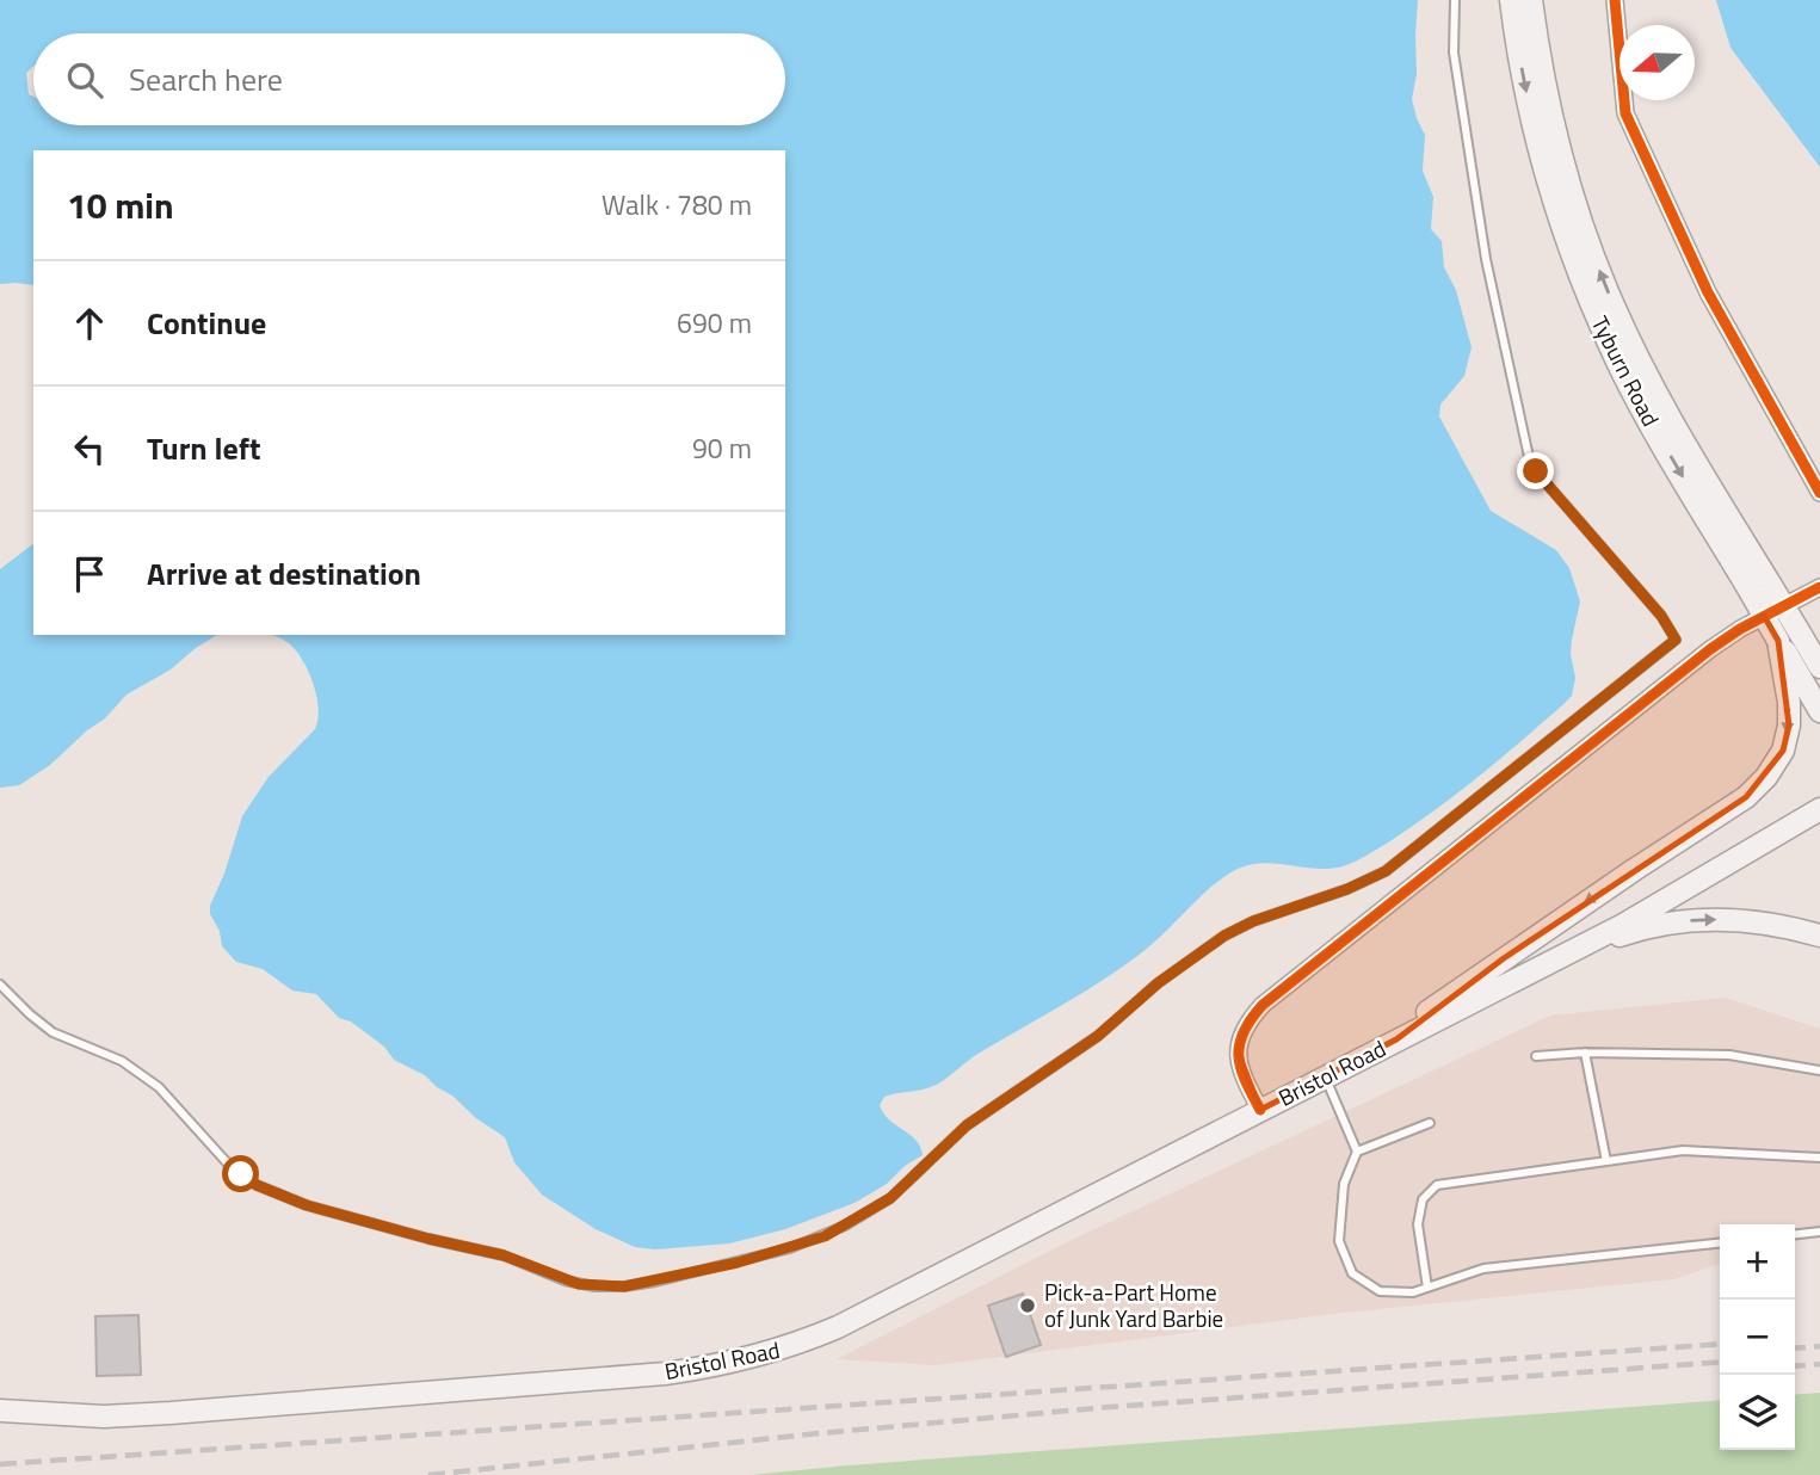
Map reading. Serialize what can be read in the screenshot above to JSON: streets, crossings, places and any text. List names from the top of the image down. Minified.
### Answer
{"streets":{"main road":["Tyburn Road","Bristol Road"]},"places":["Pick-a-Part Home of Junk Yard Barbie"],"north":"left","page":{"search":"Search here","heading":["10 min","Walk · 780 m"],"list":[["Continue","690 m"],["Turn left","90 m"],"Arrive at destination"],"map_buttons":["+","−"]}}
